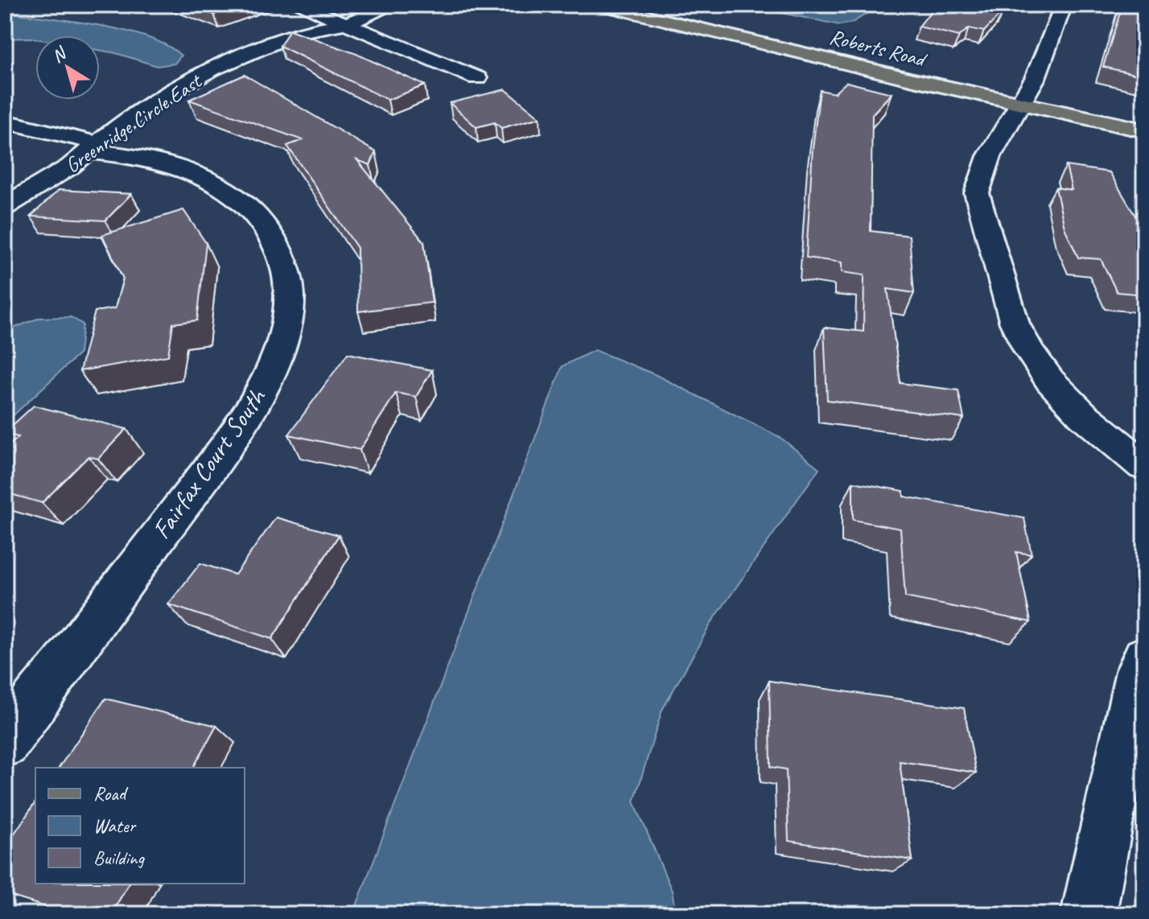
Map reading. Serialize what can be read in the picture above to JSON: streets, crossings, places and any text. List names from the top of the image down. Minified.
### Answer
{"streets":{"main road":["Roberts Road"],"street":["Greenridge Circle East","Fairfax Court South"]},"crossings":[["Greenridge Circle East","Fairfax Court South"]],"legend":["Road","Water","Building"],"north":"top left"}
